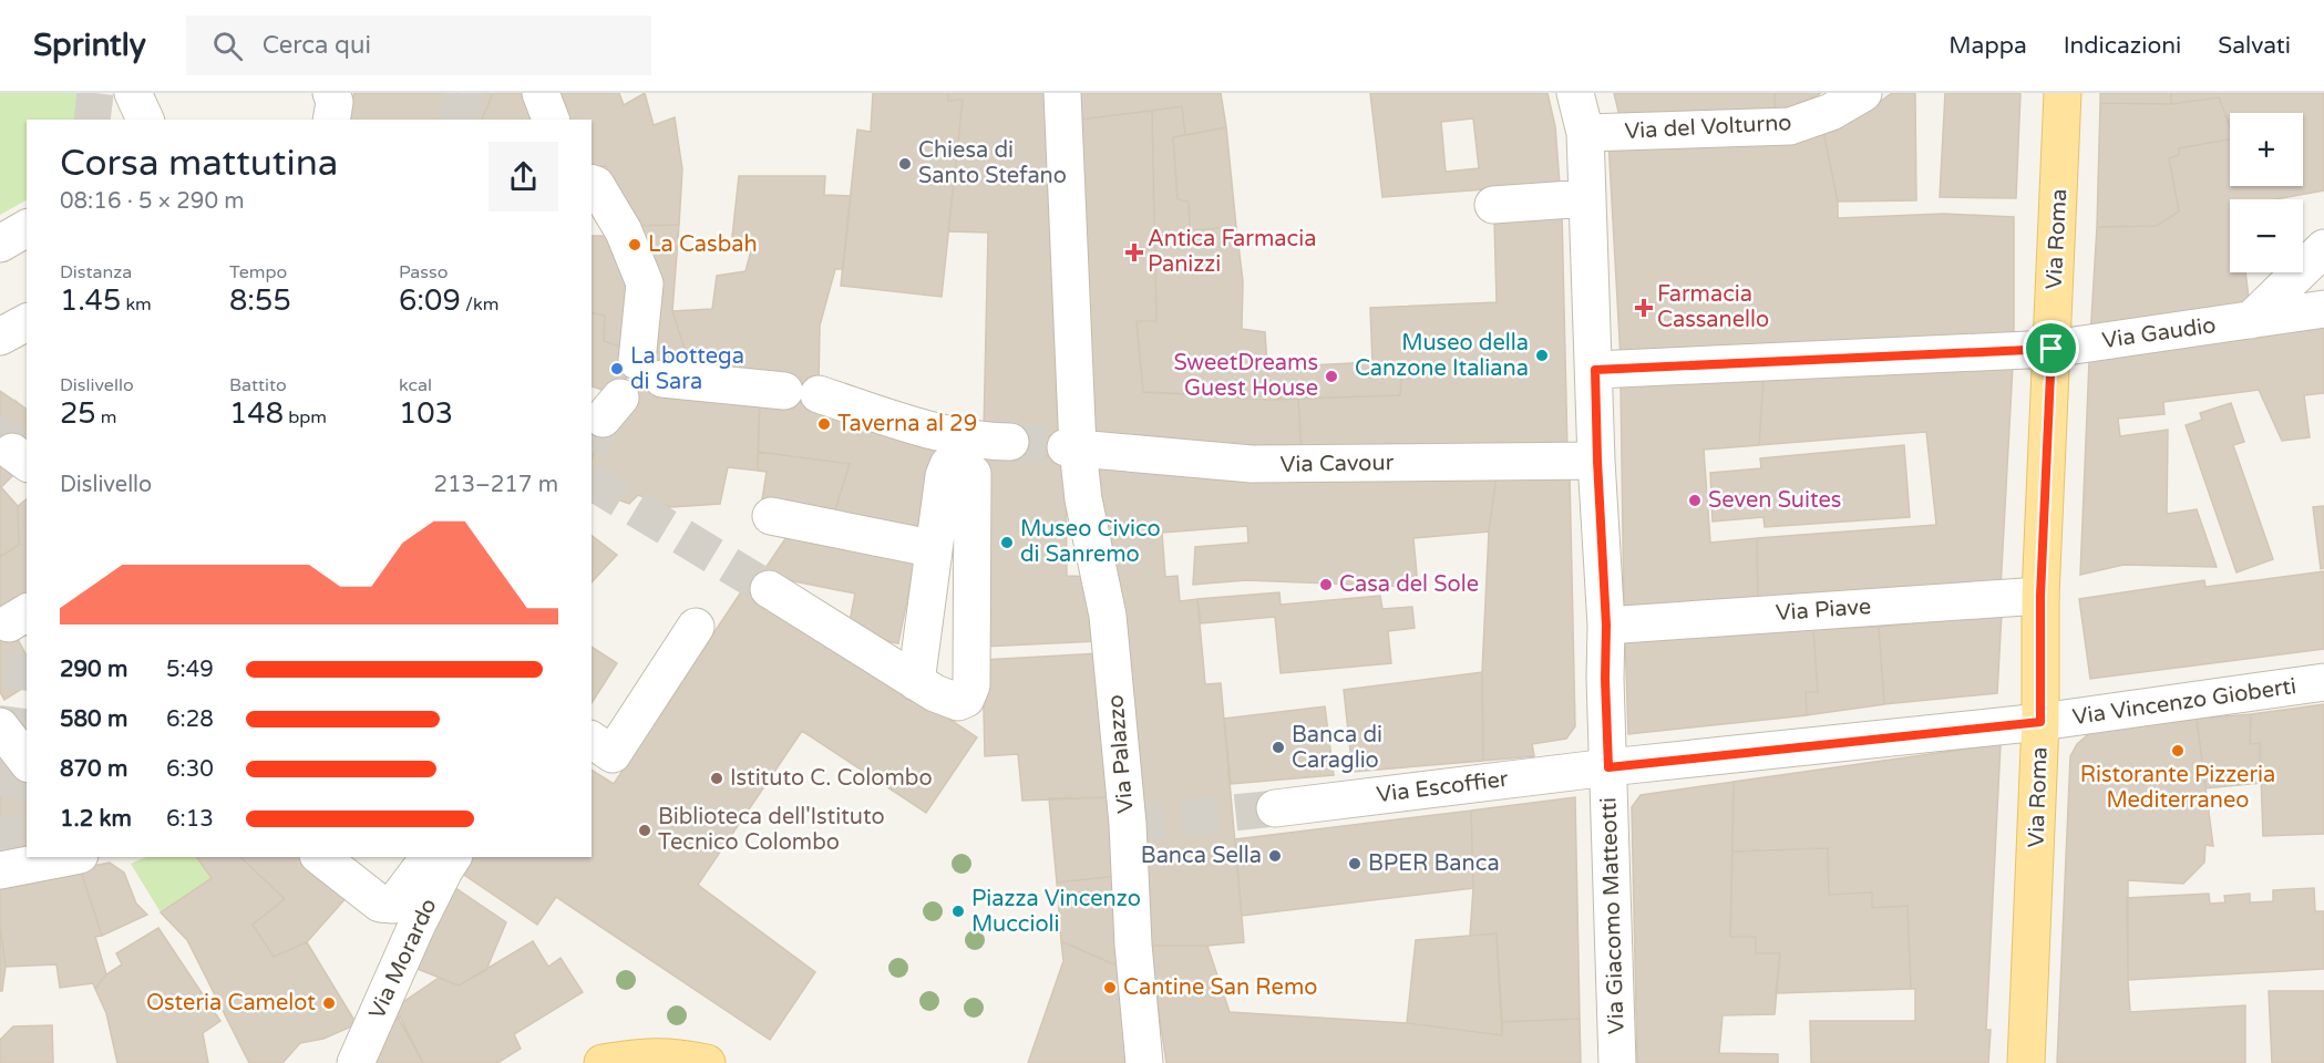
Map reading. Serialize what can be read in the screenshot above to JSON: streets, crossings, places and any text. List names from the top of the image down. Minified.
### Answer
{"streets":{"main road":["Via Roma"],"street":["Via del Volturno","Via Gaudio","Via Cavour","Via Piave","Via Vincenzo Gioberti","Via Palazzo","Via Escoffier","Via Giacomo Matteotti","Via Morardo"]},"crossings":[["Via del Volturno","Via Giacomo Matteotti"],["Via Roma","Via Gaudio"],["Via Roma","Via Piave"],["Via Roma","Via Vincenzo Gioberti"],["Via Gaudio","Via Giacomo Matteotti"],["Via Cavour","Via Palazzo"],["Via Cavour","Via Giacomo Matteotti"],["Via Piave","Via Giacomo Matteotti"],["Via Vincenzo Gioberti","Via Escoffier"],["Via Vincenzo Gioberti","Via Giacomo Matteotti"],["Via Escoffier","Via Giacomo Matteotti"]],"places":{"other":["Chiesa di Santo Stefano","La Casbah","Museo della Canzone Italiana","La bottega di Sara","SweetDreams Guest House","Taverna al 29","Seven Suites","Museo Civico di Sanremo","Casa del Sole","Banca di Caraglio","Ristorante Pizzeria Mediterraneo","Istituto C. Colombo","Biblioteca dell'Istituto Tecnico Colombo","Banca Sella","BPER Banca","Piazza Vincenzo Muccioli","Cantine San Remo","Osteria Camelot"],"health":["Antica Farmacia Panizzi","Farmacia Cassanello"]},"page":{"header":"Sprintly","search":"Cerca qui","nav":["Mappa","Indicazioni","Salvati"],"map_buttons":["+","−"],"heading":["Corsa mattutina","08:16 · 5 × 290 m"],"stats":[["Distanza","1.45 km"],["Tempo","8:55"],["Passo","6:09 /km"],["Dislivello","25 m"],["Battito","148 bpm"],["kcal","103"]],"chart":["Dislivello","213–217 m"],"list":[{"name":"290 m","note":"5:49"},{"name":"580 m","note":"6:28"},{"name":"870 m","note":"6:30"},{"name":"1.2 km","note":"6:13"}]}}
